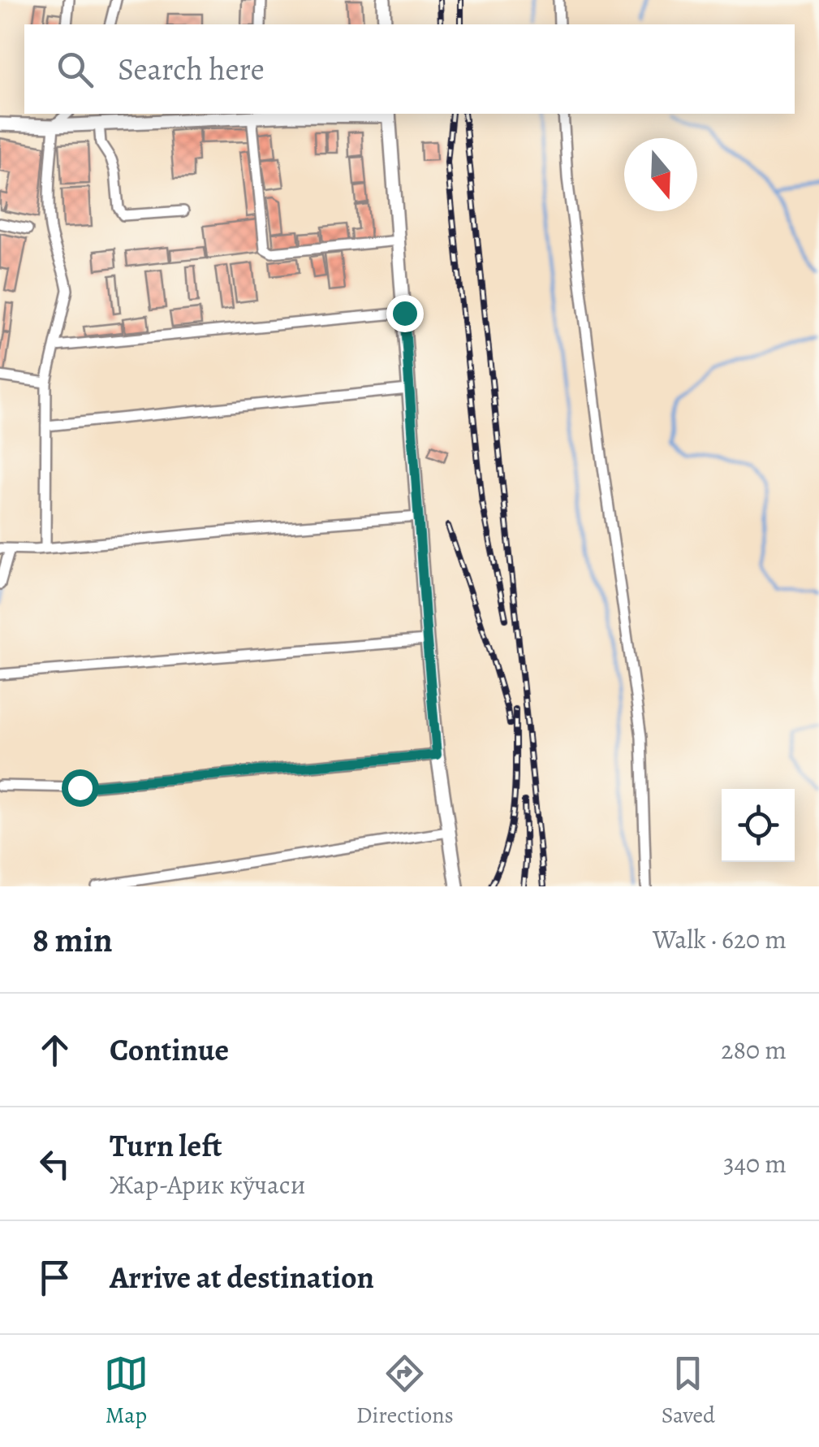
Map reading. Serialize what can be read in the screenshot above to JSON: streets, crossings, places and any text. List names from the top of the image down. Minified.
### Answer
{"north":"bottom","page":{"search":"Search here","heading":["8 min","Walk · 620 m"],"list":[["Continue","280 m"],["Turn left","Жар-Арик кўчаси","340 m"],"Arrive at destination"],"nav":["Map","Directions","Saved"]}}
